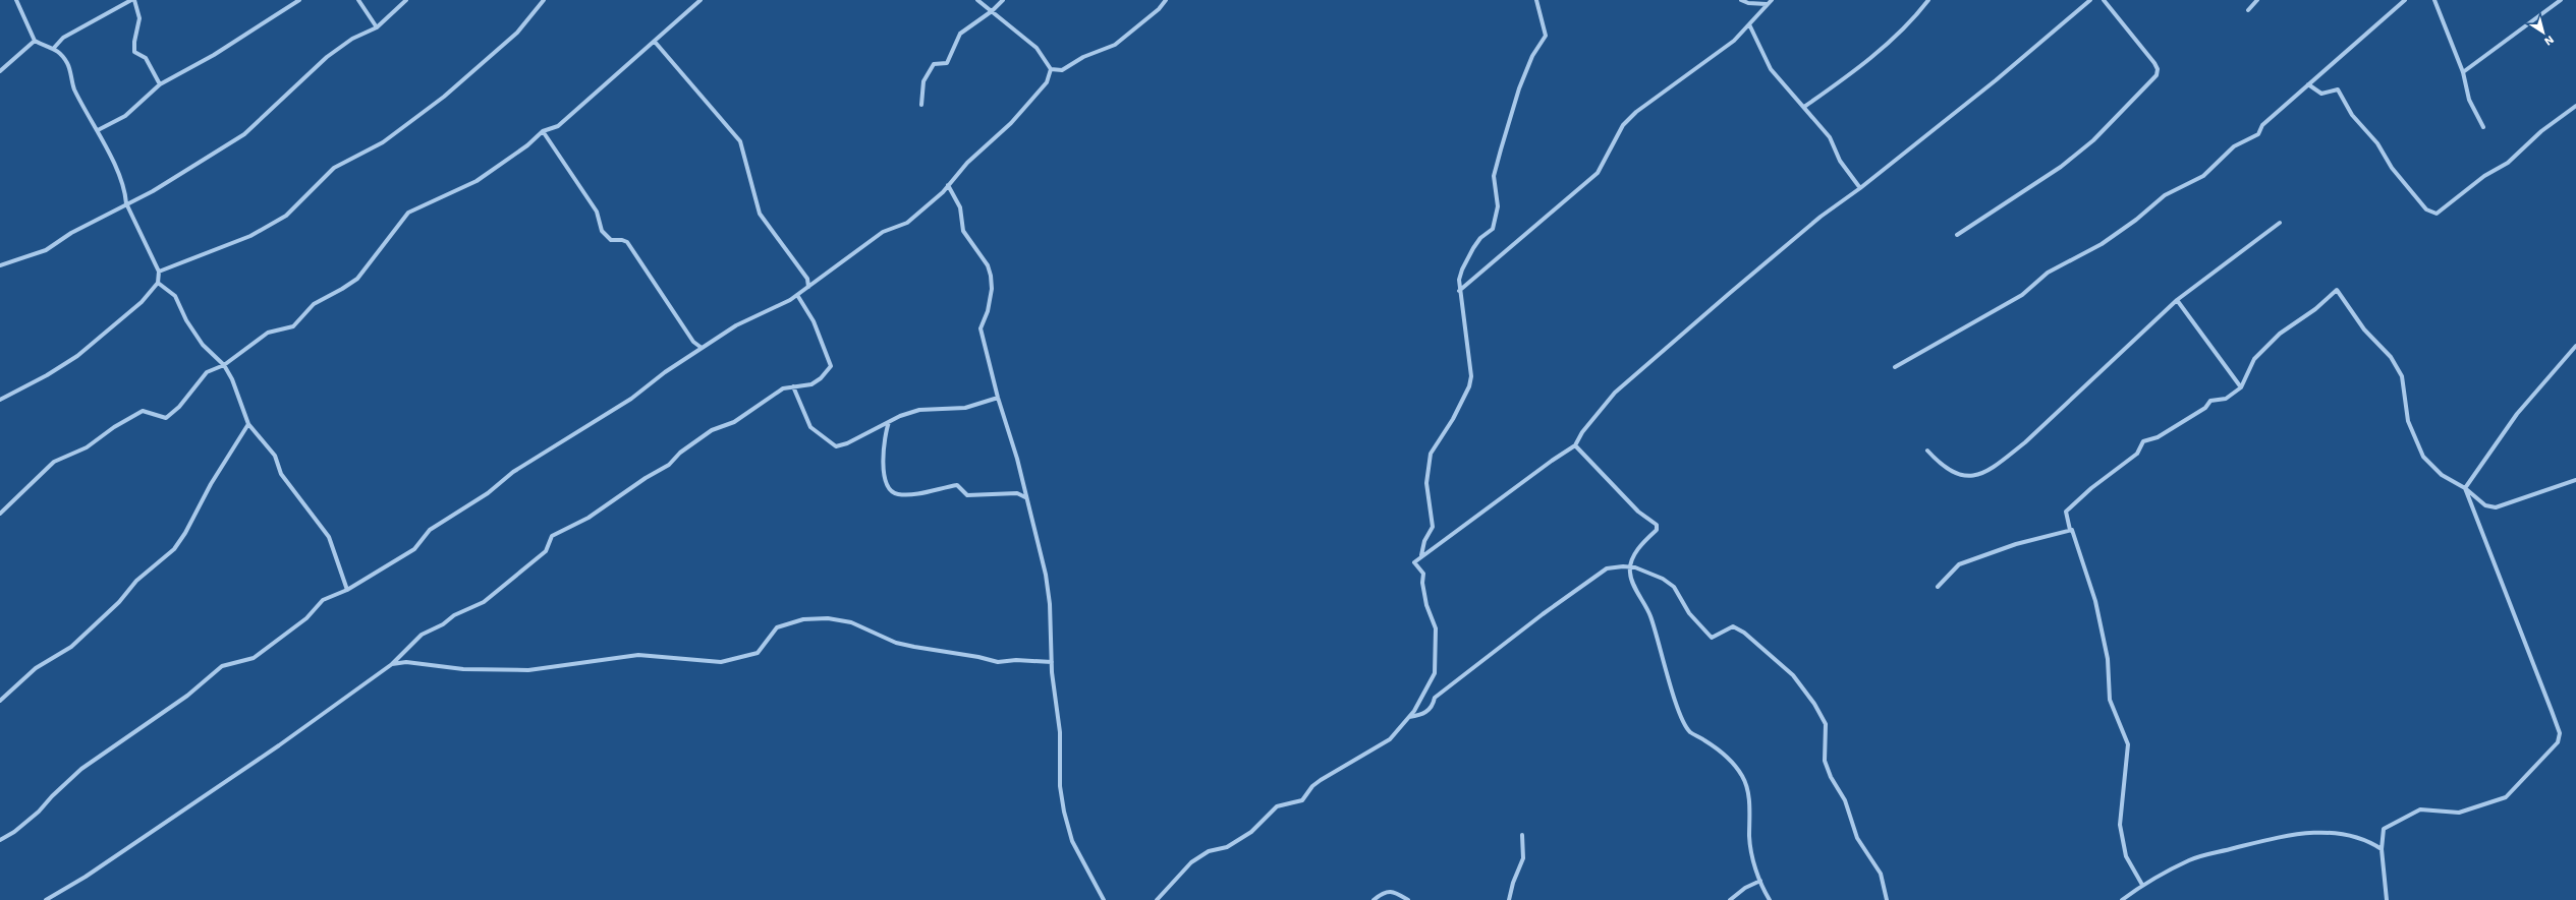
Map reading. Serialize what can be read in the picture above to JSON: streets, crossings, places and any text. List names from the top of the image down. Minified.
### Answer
{"north":"bottom right"}
